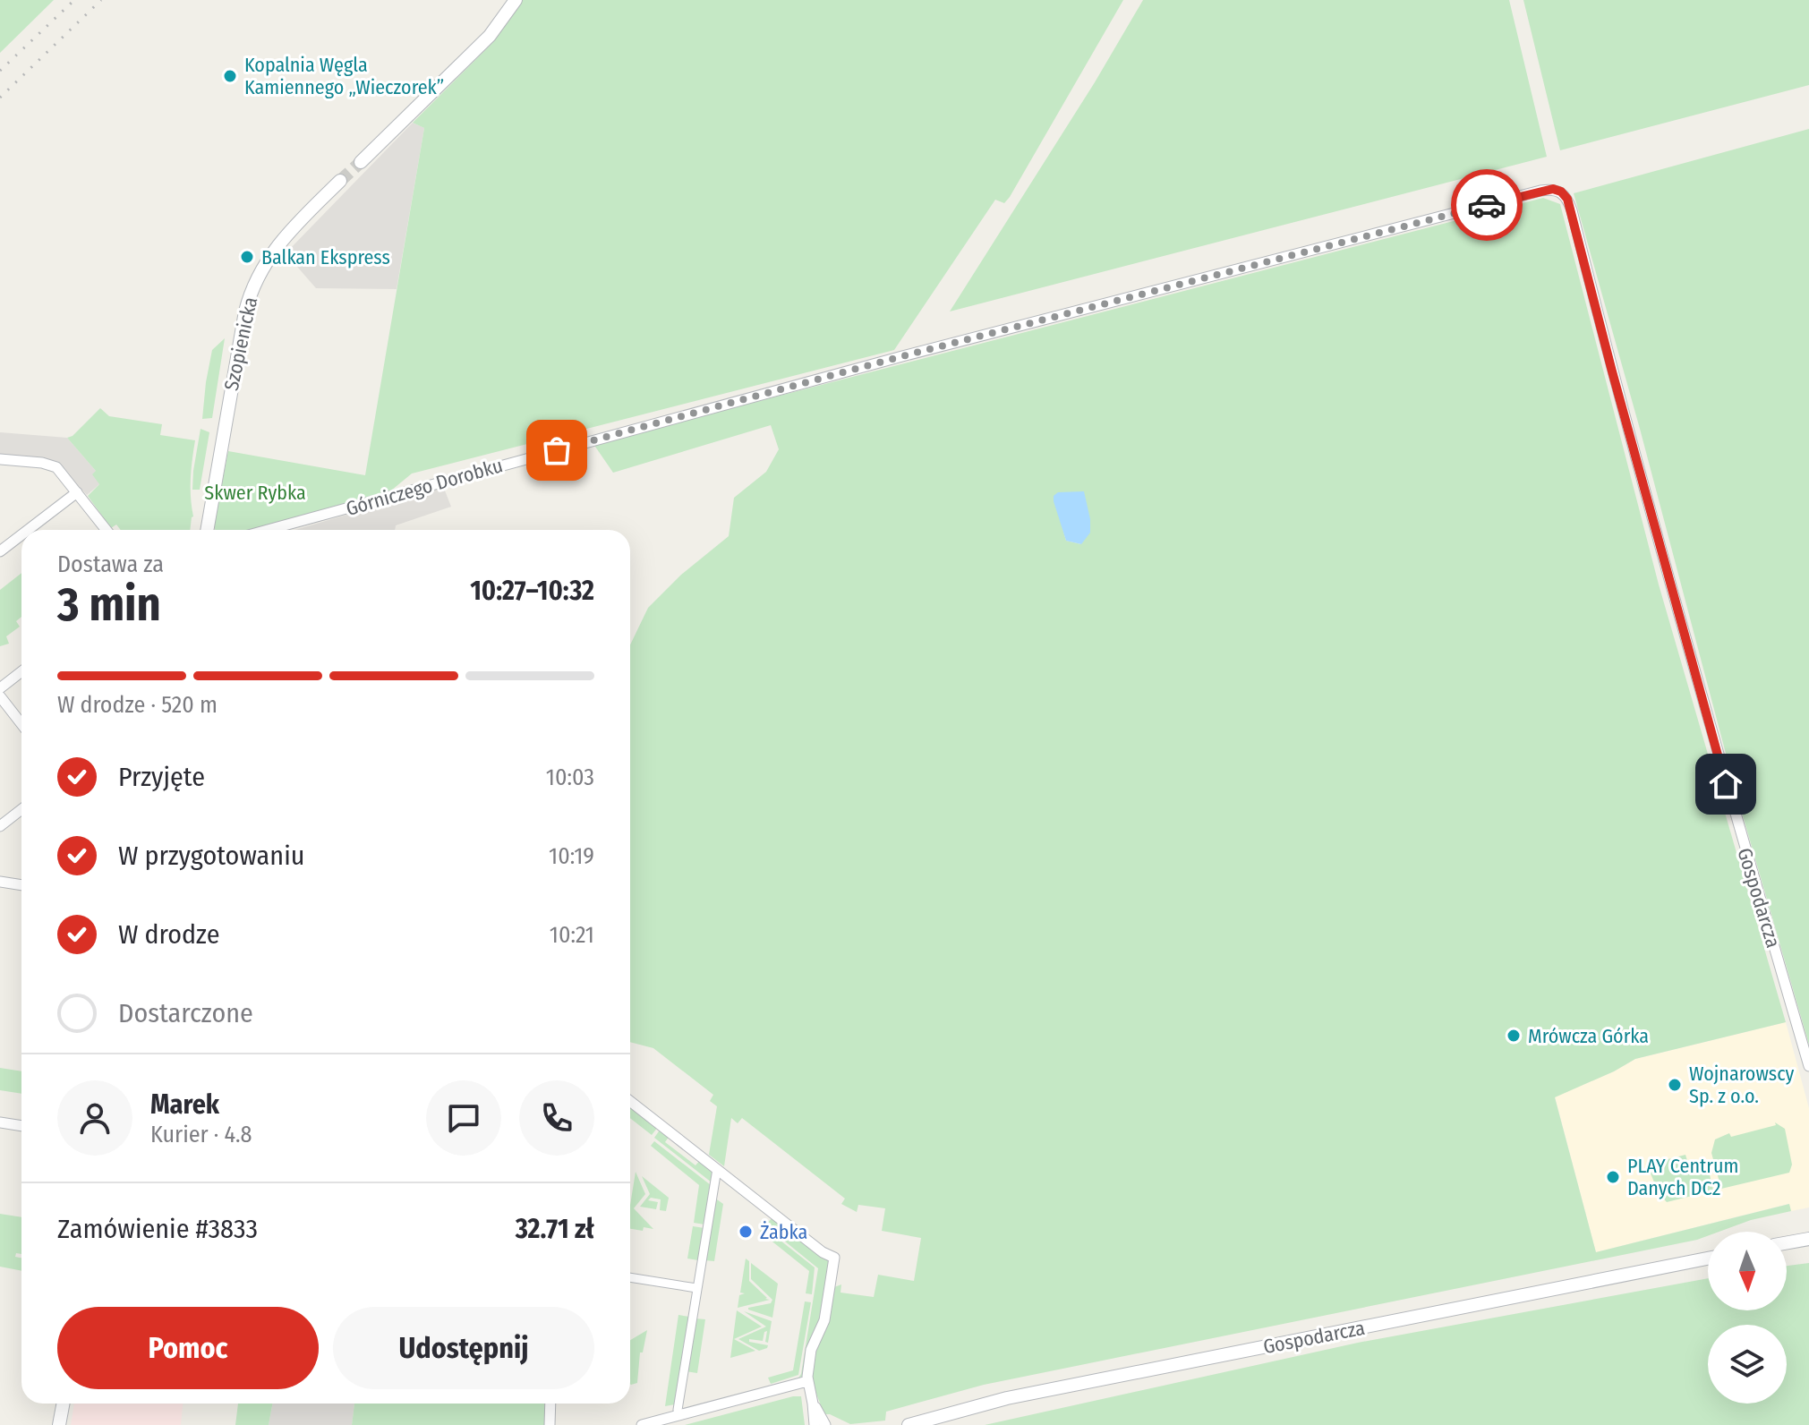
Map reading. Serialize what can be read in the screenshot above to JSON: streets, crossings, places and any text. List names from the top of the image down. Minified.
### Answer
{"streets":{"street":["Szopienicka","Górniczego Dorobku","Gospodarcza"]},"crossings":[["Górniczego Dorobku","Gospodarcza"]],"parks":["Skwer Rybka"],"places":["Kopalnia Węgla Kamiennego „Wieczorek”","Balkan Ekspress","Mrówcza Górka","Wojnarowscy Sp. z o.o.","PLAY Centrum Danych DC2","Żabka"],"north":"bottom","page":{"heading":["3 min","Dostawa za","10:27–10:32"],"panel":["Marek","Kurier · 4.8","Zamówienie #3833","32.71 zł"],"bar":"W drodze · 520 m","list":[["Przyjęte","10:03"],["W przygotowaniu","10:19"],["W drodze","10:21"],"Dostarczone"],"buttons":["Pomoc","Udostępnij"]}}
